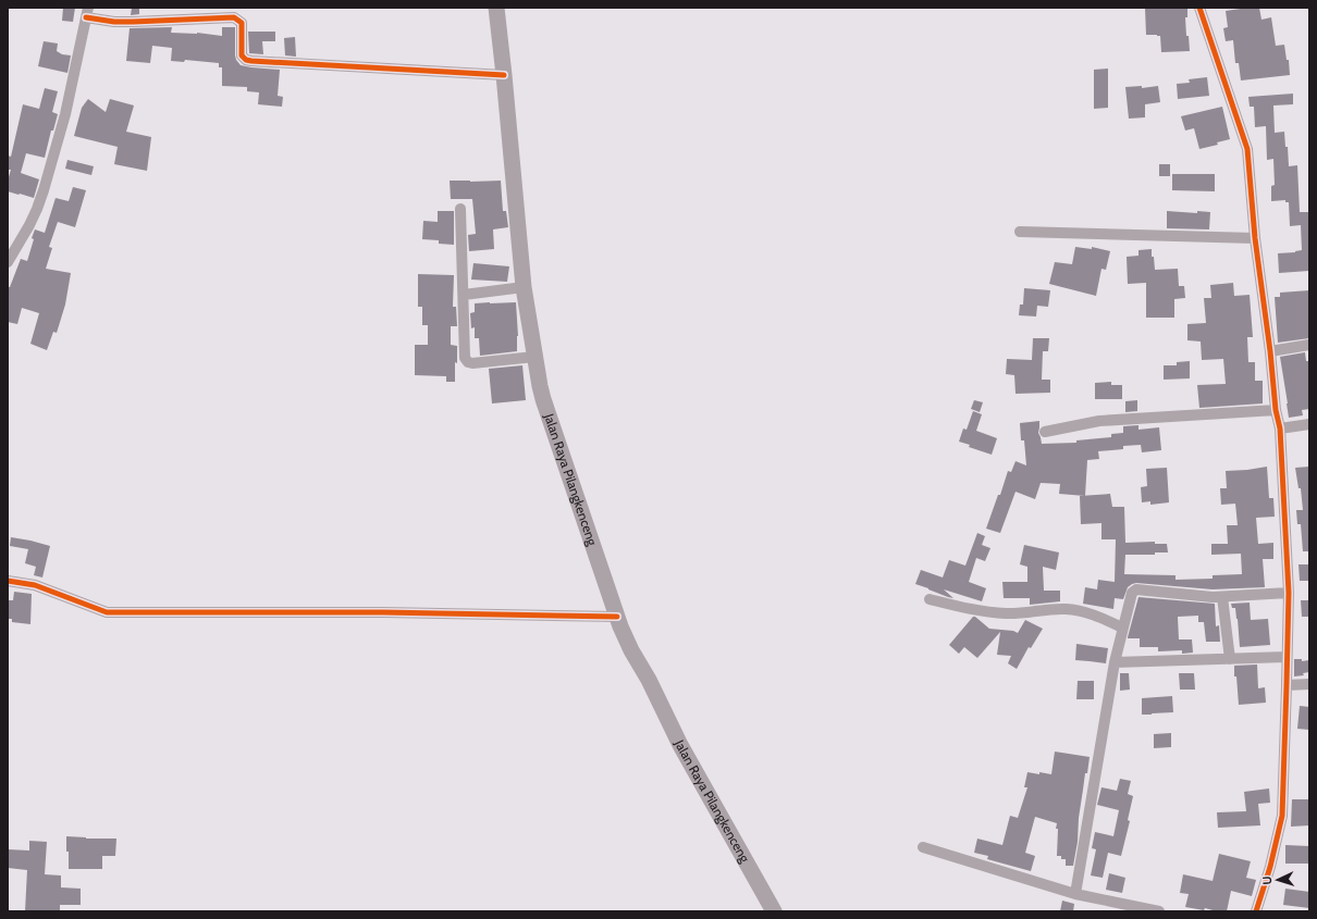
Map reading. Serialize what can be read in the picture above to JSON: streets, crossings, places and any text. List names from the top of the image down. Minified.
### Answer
{"streets":{"main road":["Jalan Raya Pilangkenceng"]},"north":"left"}
